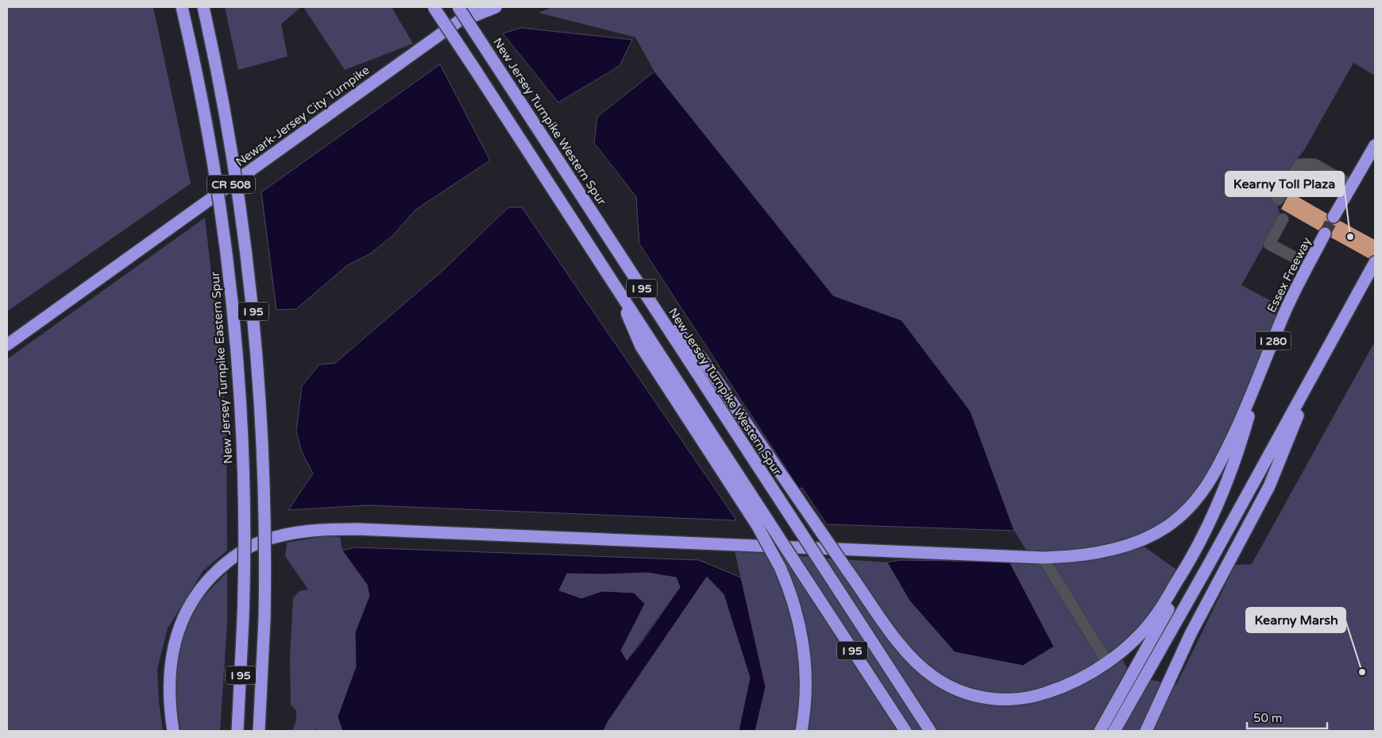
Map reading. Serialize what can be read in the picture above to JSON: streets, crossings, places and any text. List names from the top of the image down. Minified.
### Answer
{"streets":{"highway":["Newark-Jersey City Turnpike","New Jersey Turnpike Western Spur","CR 508","Essex Freeway","I 95","I 280","New Jersey Turnpike Eastern Spur"]},"places":["Kearny Toll Plaza","Kearny Marsh"],"scale_bar":"50 m"}
